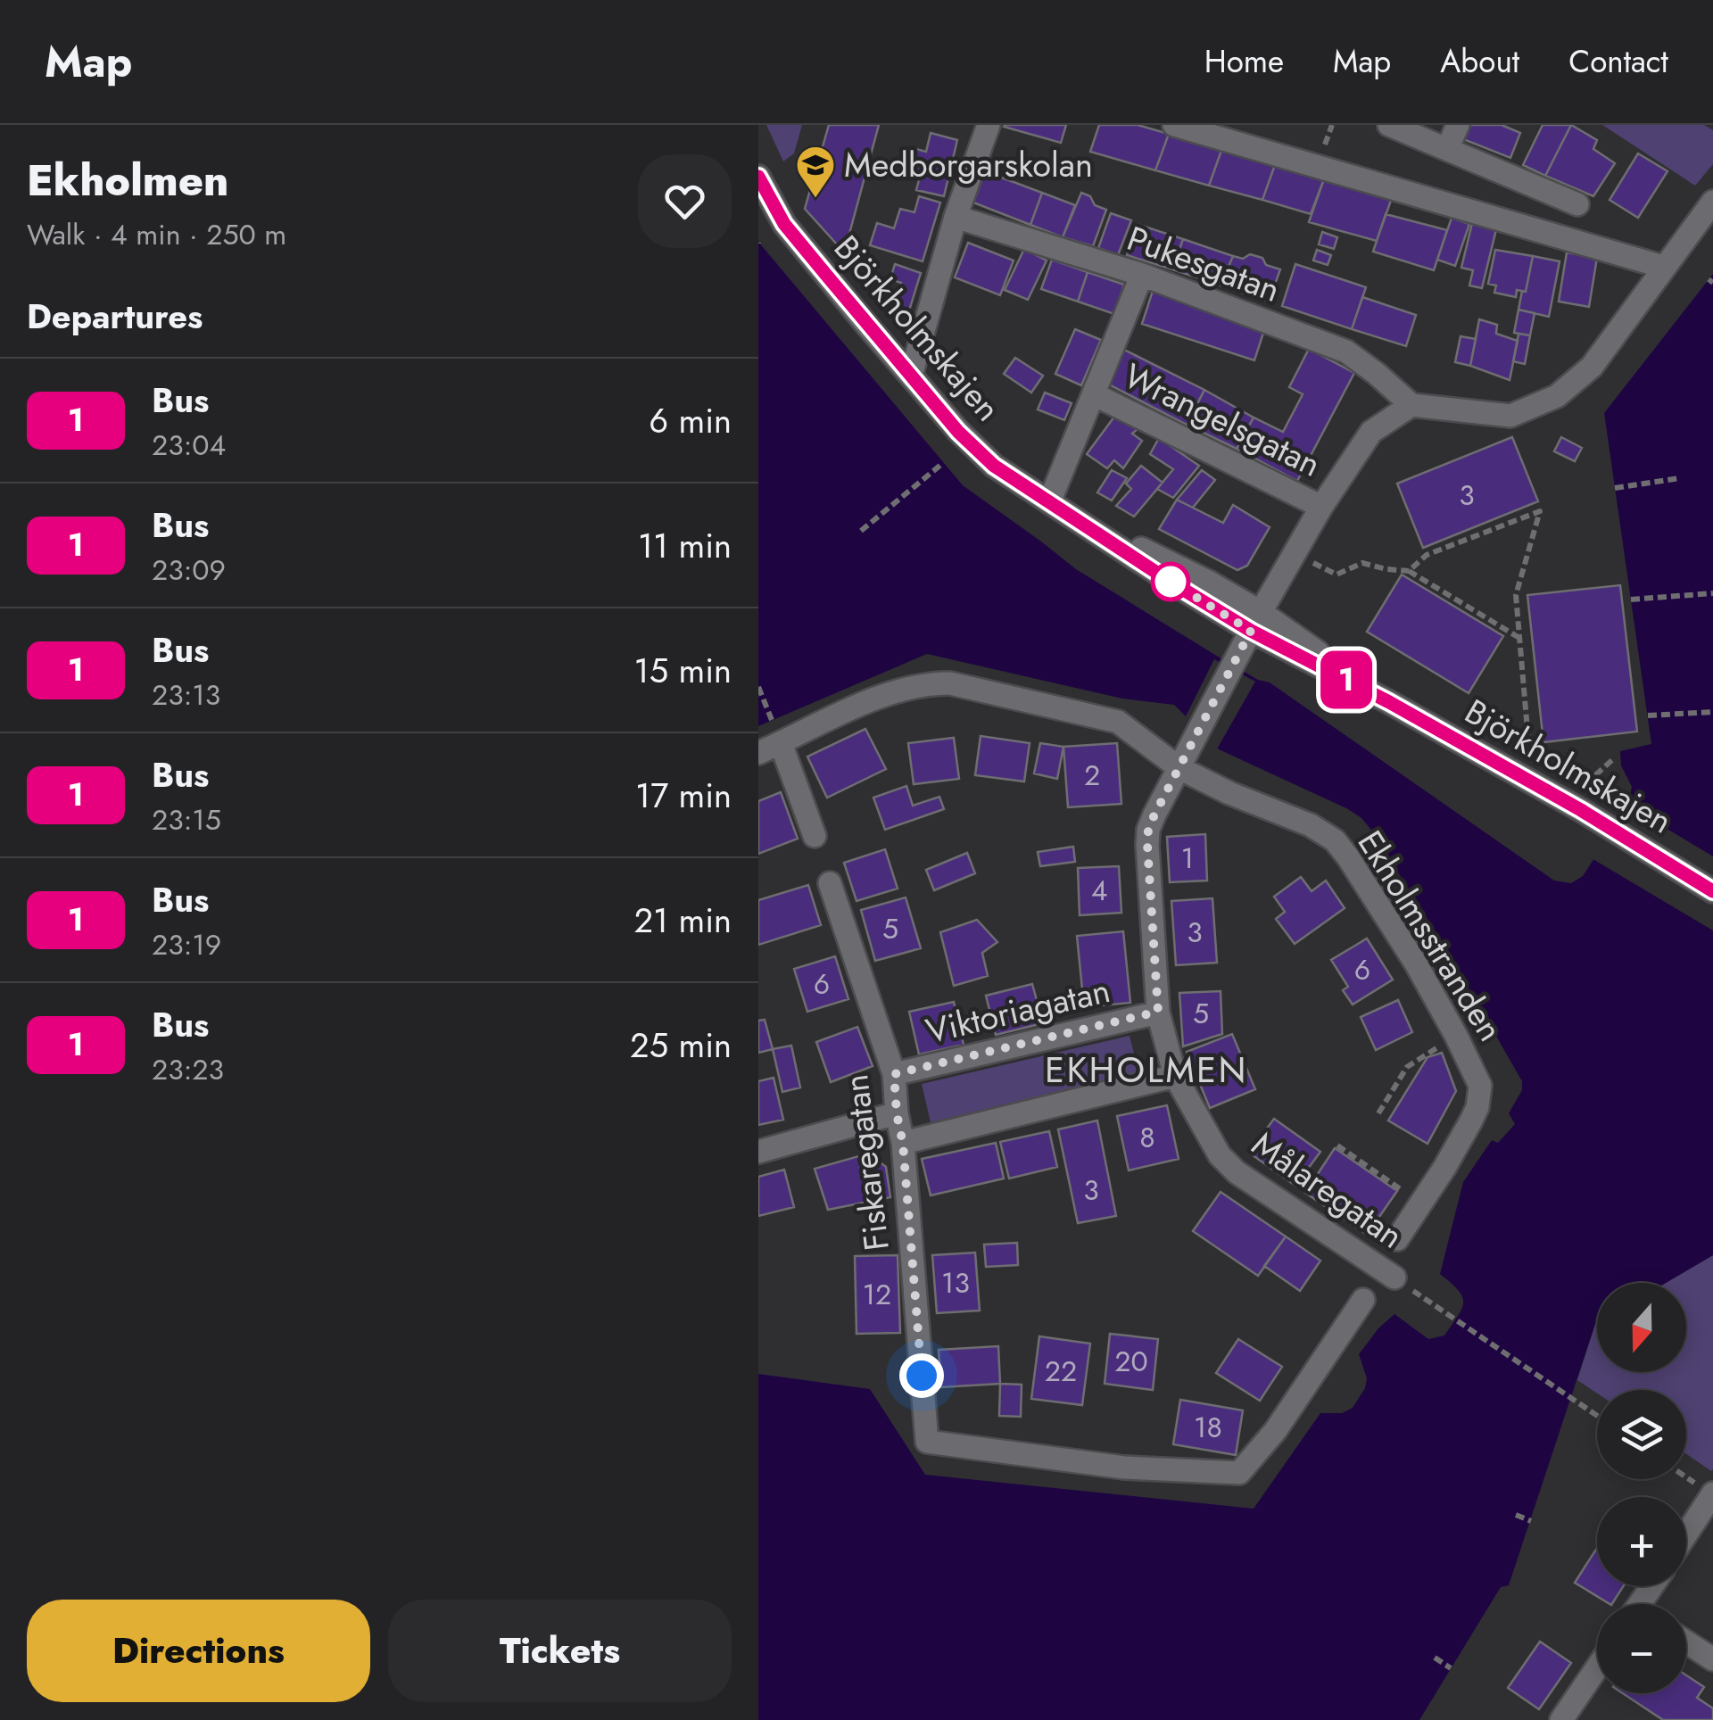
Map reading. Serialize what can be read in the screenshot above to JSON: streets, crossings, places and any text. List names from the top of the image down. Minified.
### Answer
{"streets":{"street":["Pukesgatan","Björkholmskajen","Wrangelsgatan","Ekholmsstranden","Viktoriagatan","Fiskaregatan","Målaregatan"]},"crossings":[["Pukesgatan","Målaregatan"],["Björkholmskajen","Målaregatan"],["Wrangelsgatan","Målaregatan"],["Ekholmsstranden","Målaregatan"],["Viktoriagatan","Fiskaregatan"],["Viktoriagatan","Målaregatan"]],"districts":["EKHOLMEN"],"places":{"school or university":["Medborgarskolan"]},"lines":["bus line 1"],"house_numbers":["3","2","1","4","5","3","6","6","5","8","3","13","12","20","22","18"],"north":"bottom","page":{"header":"Map","nav":["Home","Map","About","Contact"],"heading":[["Ekholmen","Walk · 4 min · 250 m"],"Departures"],"on_map":"1","list":[{"mark":"1","name":"Bus","note":"23:04","value":"6 min"},{"mark":"1","name":"Bus","note":"23:09","value":"11 min"},{"mark":"1","name":"Bus","note":"23:13","value":"15 min"},{"mark":"1","name":"Bus","note":"23:15","value":"17 min"},{"mark":"1","name":"Bus","note":"23:19","value":"21 min"},{"mark":"1","name":"Bus","note":"23:23","value":"25 min"}],"map_buttons":["+","−"],"buttons":["Directions","Tickets"]}}
